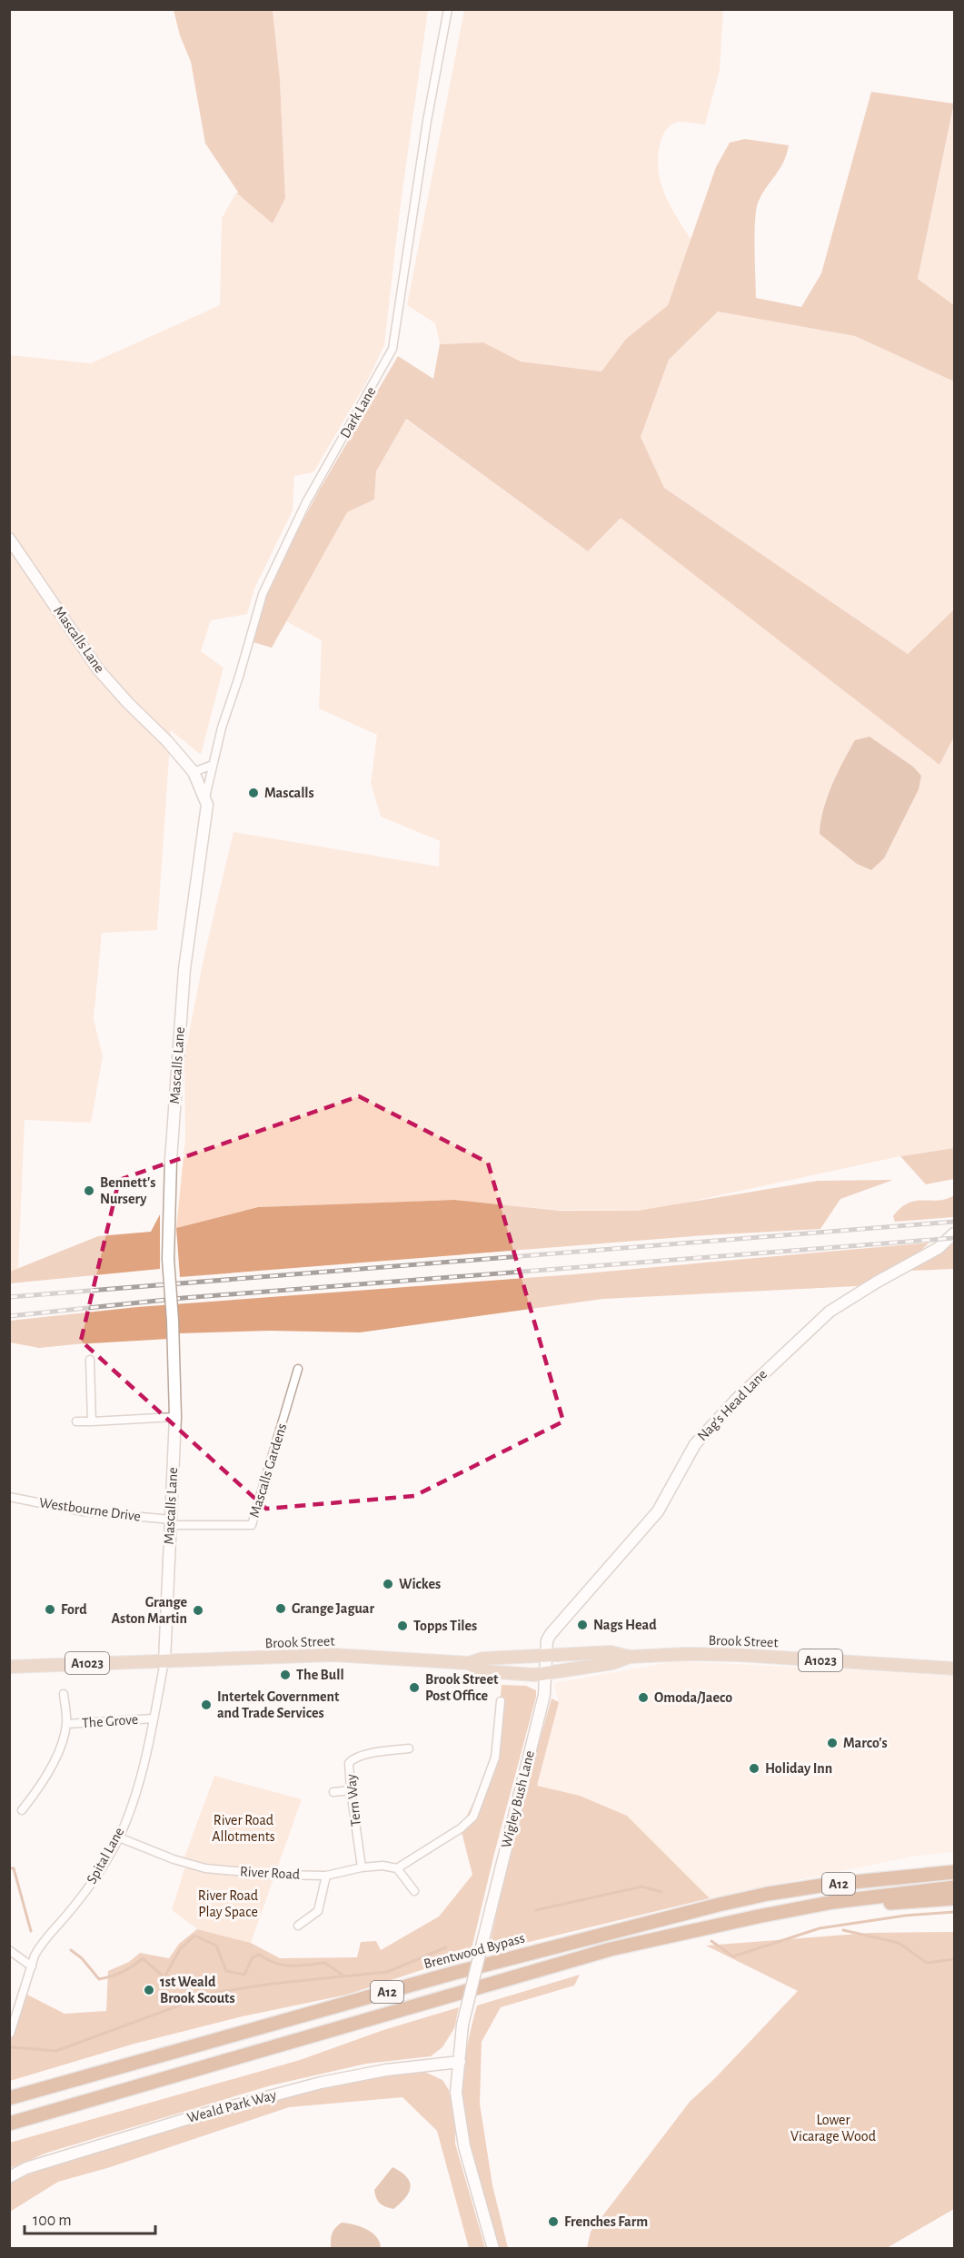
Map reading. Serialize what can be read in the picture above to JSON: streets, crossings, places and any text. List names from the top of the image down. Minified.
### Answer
{"streets":{"highway":["A12","Brentwood Bypass"],"main road":["Brook Street","A1023"],"street":["Dark Lane","Mascalls Lane","Nag's Head Lane","Mascalls Gardens","Westbourne Drive","The Grove","Wigley Bush Lane","Tern Way","Spital Lane","River Road","Weald Park Way"]},"crossings":[["Dark Lane","Mascalls Lane"],["Mascalls Lane","Mascalls Gardens"],["Mascalls Lane","Westbourne Drive"],["Mascalls Lane","Brook Street"],["Mascalls Lane","A1023"],["Mascalls Lane","Spital Lane"],["Nag's Head Lane","Brook Street"],["Nag's Head Lane","Wigley Bush Lane"],["Mascalls Gardens","Westbourne Drive"],["Brook Street","A1023"],["Brook Street","Wigley Bush Lane"],["Brook Street","Spital Lane"],["A1023","Spital Lane"],["The Grove","Spital Lane"],["Wigley Bush Lane","Weald Park Way"],["Tern Way","River Road"],["Spital Lane","River Road"]],"parks":["River Road Allotments","River Road Play Space","Lower Vicarage Wood"],"places":["Mascalls","Bennett's Nursery","Wickes","Grange Jaguar","Ford","Grange Aston Martin","Nags Head","Topps Tiles","The Bull","Brook Street Post Office","Omoda/Jaeco","Intertek Government and Trade Services","Marco's","Holiday Inn","1st Weald Brook Scouts","Frenches Farm"],"scale_bar":"100 m"}
